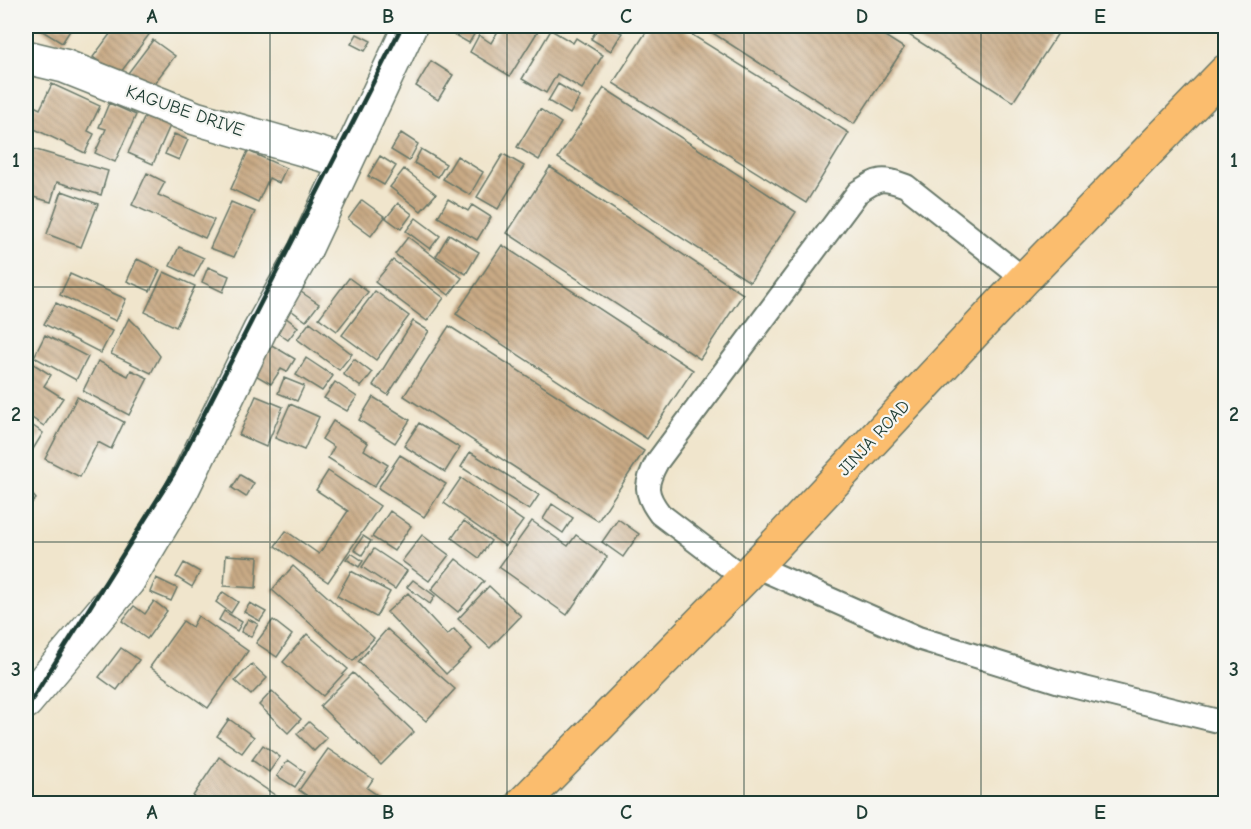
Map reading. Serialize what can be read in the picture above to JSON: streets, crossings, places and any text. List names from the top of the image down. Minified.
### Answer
{"streets":{"highway":["JINJA ROAD"],"street":["KAGUBE DRIVE"]},"grid":{"columns":["A","B","C","D","E"],"rows":["1","2","3"]}}
